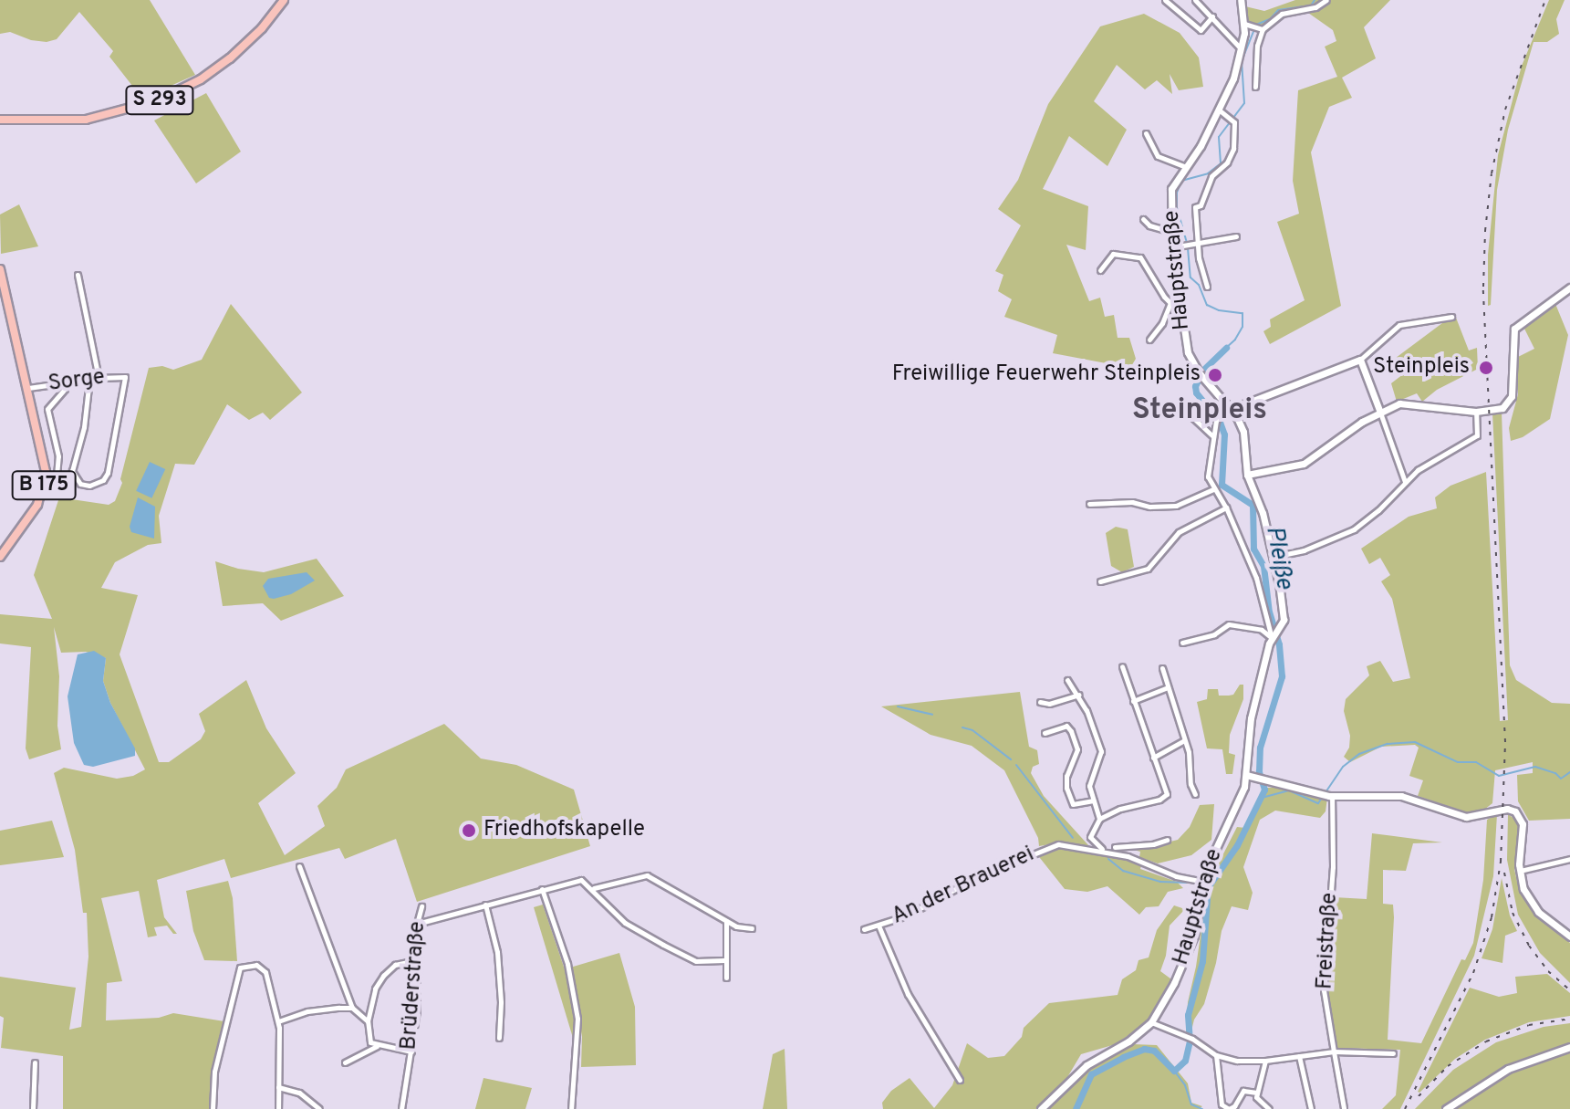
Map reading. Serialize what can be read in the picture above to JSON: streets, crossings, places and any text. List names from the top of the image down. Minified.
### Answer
{"streets":{"main road":["S 293","Hauptstraße","B 175"],"street":["Sorge","An der Brauerei","Freistraße","Brüderstraße"]},"crossings":[["Hauptstraße","An der Brauerei"],["Sorge","B 175"]],"districts":["Steinpleis"],"water":["Pleiße"],"places":["Steinpleis","Freiwillige Feuerwehr Steinpleis","Friedhofskapelle"]}
